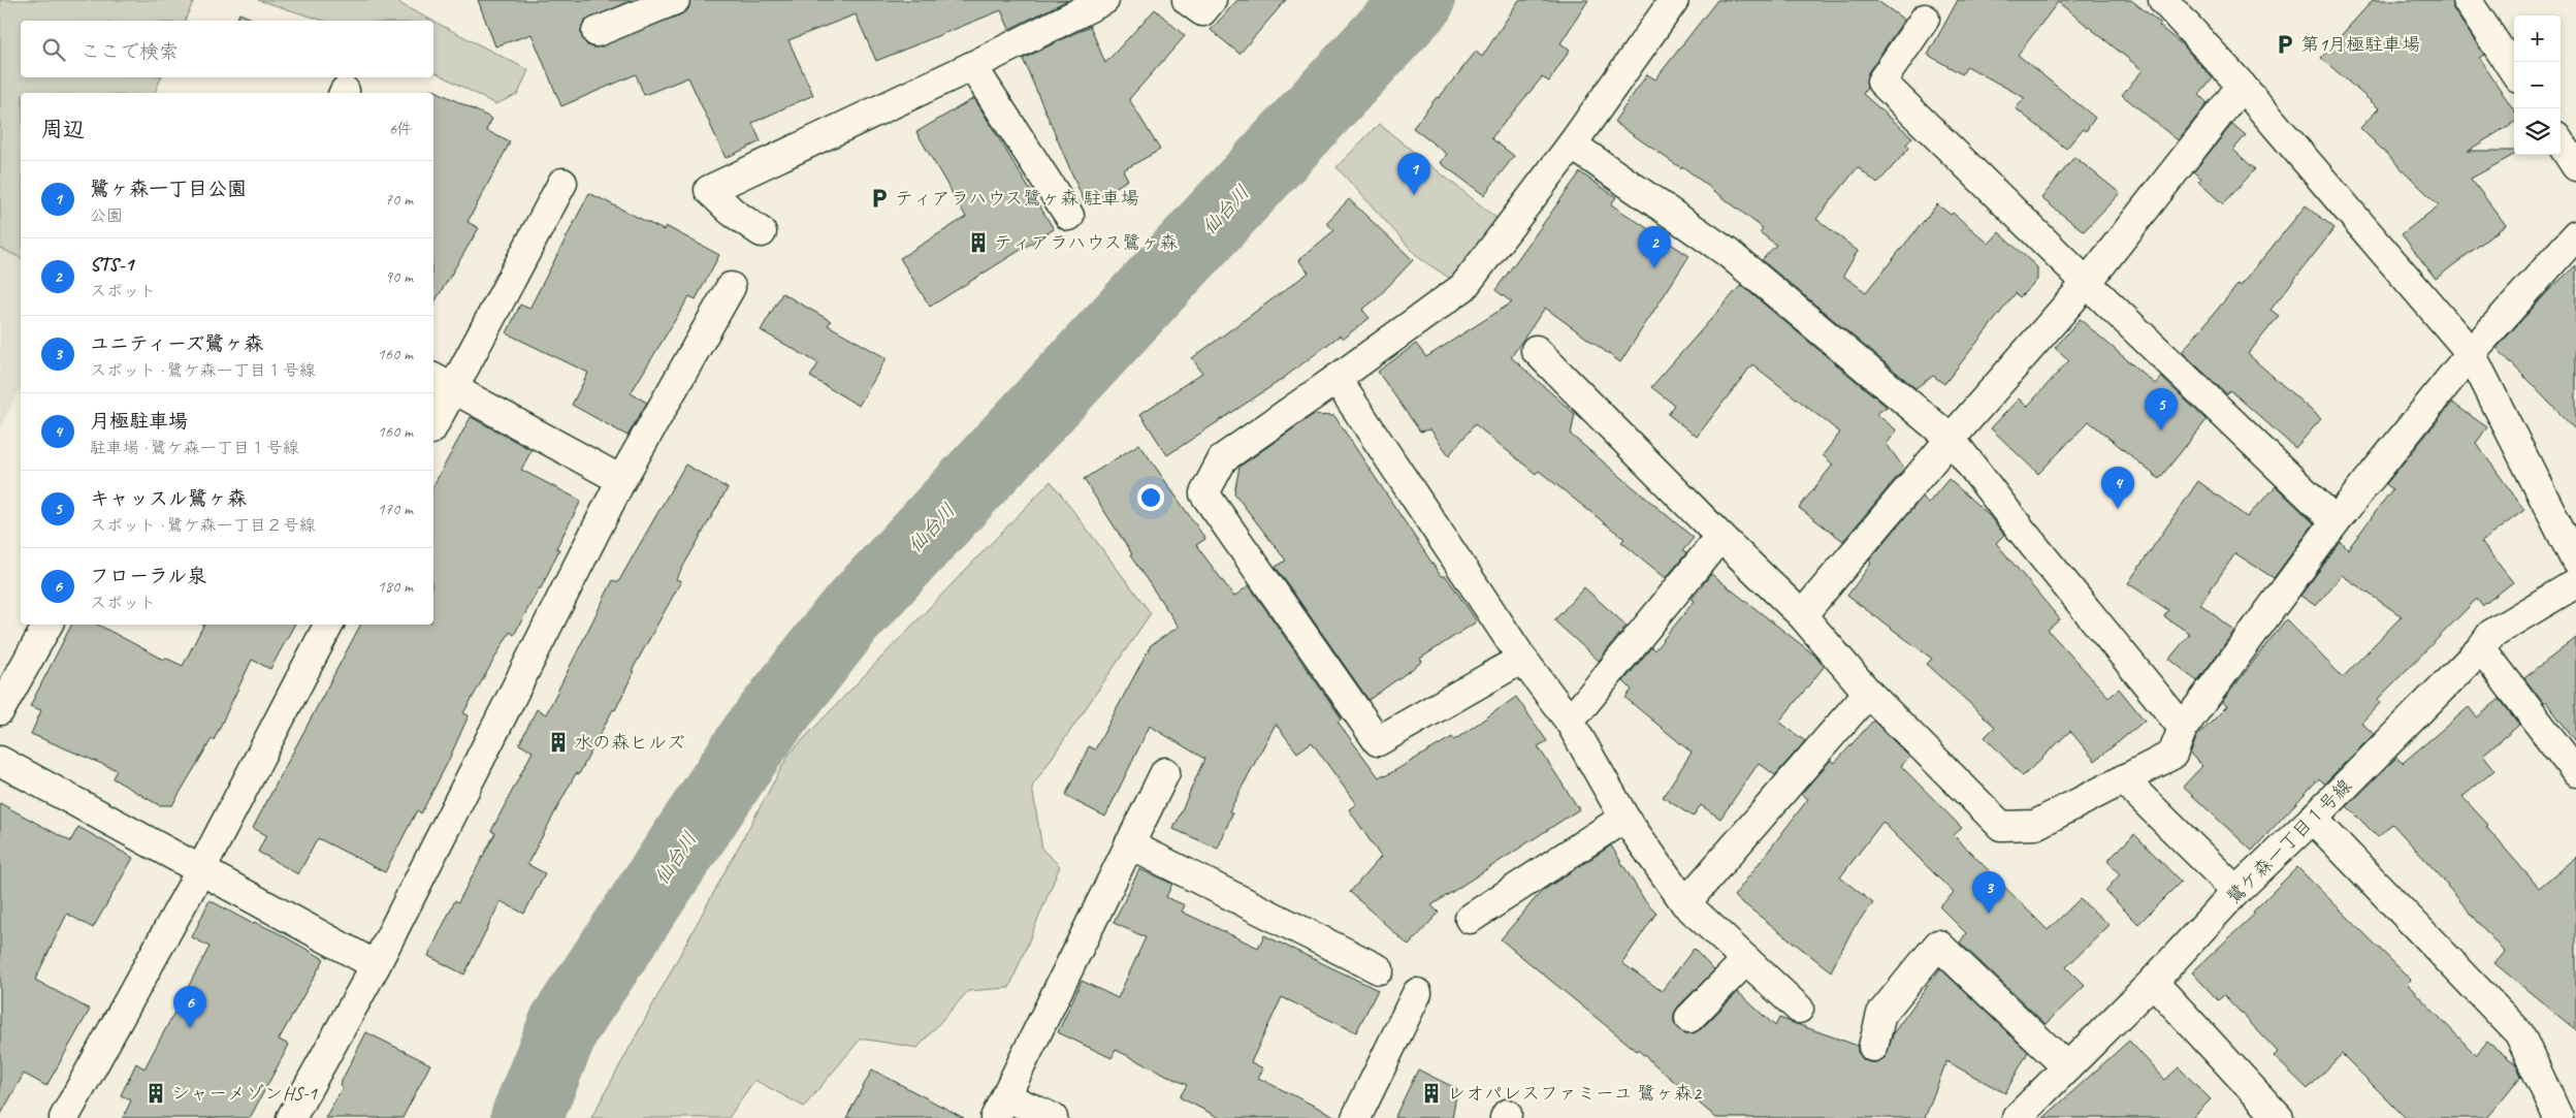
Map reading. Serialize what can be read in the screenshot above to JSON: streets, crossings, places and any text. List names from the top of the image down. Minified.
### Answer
{"streets":{"street":["鷺ケ森一丁目１号線"]},"water":["仙台川"],"places":{"parking":["第1月極駐車場","ティアラハウス鷺ヶ森 駐車場"],"building":["ティアラハウス鷺ヶ森","水の森ヒルズ","シャーメゾンHS-1","レオパレスファミーユ 鷺ヶ森2"]},"page":{"map_buttons":["+","−"],"search":"ここで検索","heading":["周辺","6件"],"pins":["1","2","5","4","3","6"],"list":[{"mark":"1","name":"鷺ヶ森一丁目公園","note":"公園","value":"70 m"},{"mark":"2","name":"STS-1","note":"スポット","value":"90 m"},{"mark":"3","name":"ユニティーズ鷺ヶ森","note":"スポット · 鷺ケ森一丁目１号線","value":"160 m"},{"mark":"4","name":"月極駐車場","note":"駐車場 · 鷺ケ森一丁目１号線","value":"160 m"},{"mark":"5","name":"キャッスル鷺ヶ森","note":"スポット · 鷺ケ森一丁目２号線","value":"170 m"},{"mark":"6","name":"フローラル泉","note":"スポット","value":"180 m"}]}}
